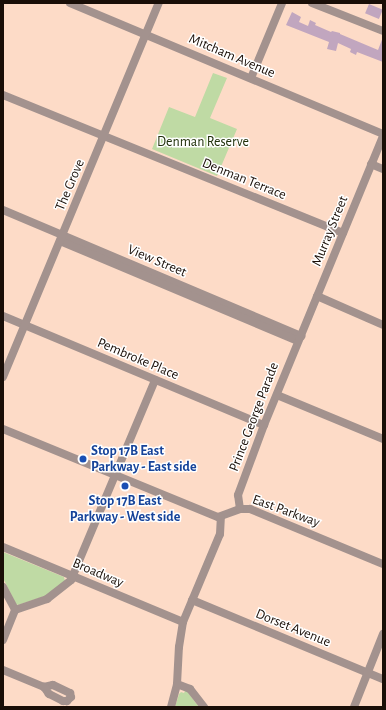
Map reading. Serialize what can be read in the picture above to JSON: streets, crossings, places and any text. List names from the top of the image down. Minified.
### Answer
{"streets":{"street":["Mitcham Avenue","Denman Terrace","The Grove","Murray Street","View Street","Pembroke Place","Prince George Parade","East Parkway","Broadway","Dorset Avenue"]},"crossings":[["Mitcham Avenue","The Grove"],["Mitcham Avenue","Murray Street"],["Denman Terrace","The Grove"],["Denman Terrace","Murray Street"],["The Grove","View Street"],["The Grove","Pembroke Place"],["Murray Street","View Street"],["Murray Street","Prince George Parade"],["View Street","Prince George Parade"],["Pembroke Place","Prince George Parade"],["Prince George Parade","East Parkway"]],"parks":["Denman Reserve"],"places":["Stop 17B East Parkway - East side","Stop 17B East Parkway - West side"]}
